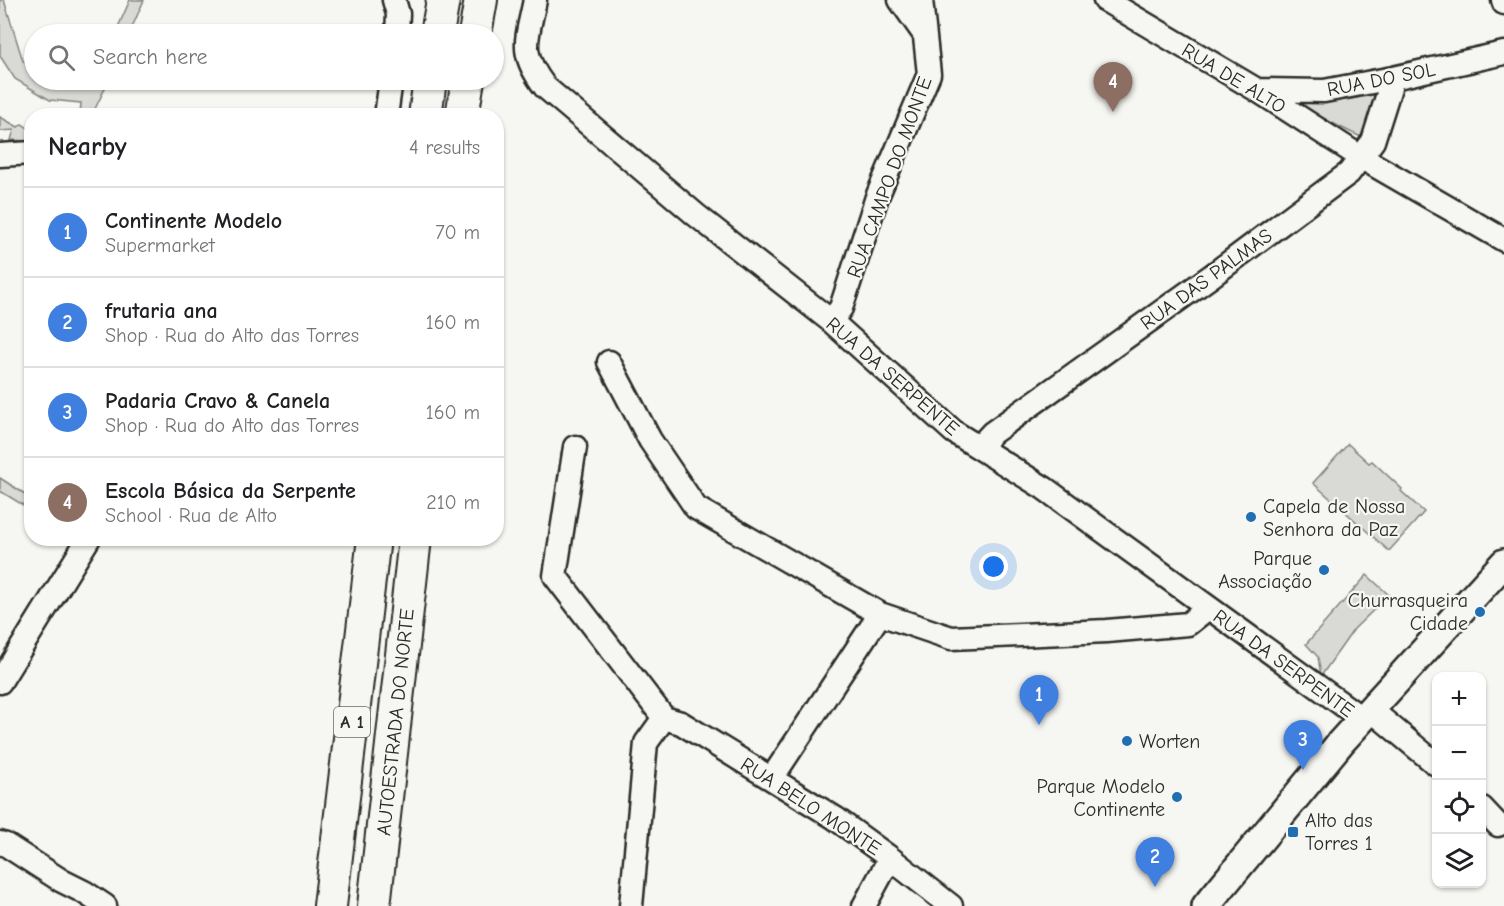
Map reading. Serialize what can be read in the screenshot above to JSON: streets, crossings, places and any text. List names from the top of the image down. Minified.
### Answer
{"streets":{"highway":["A 1","AUTOESTRADA DO NORTE"],"street":["RUA DE ALTO","RUA DO SOL","RUA CAMPO DO MONTE","RUA DAS PALMAS","RUA DA SERPENTE","RUA BELO MONTE"]},"crossings":[["RUA DE ALTO","RUA DO SOL"],["RUA DE ALTO","RUA DAS PALMAS"],["RUA DO SOL","RUA DAS PALMAS"],["RUA CAMPO DO MONTE","RUA DA SERPENTE"],["RUA DAS PALMAS","RUA DA SERPENTE"]],"places":{"other":["Capela de Nossa Senhora da Paz","Parque Associação","Churrasqueira Cidade","Worten","Parque Modelo Continente"],"transit":["Alto das Torres 1"]},"page":{"search":"Search here","pins":["4","1","3","2"],"heading":["Nearby","4 results"],"list":[{"mark":"1","name":"Continente Modelo","note":"Supermarket","value":"70 m"},{"mark":"2","name":"frutaria ana","note":"Shop · Rua do Alto das Torres","value":"160 m"},{"mark":"3","name":"Padaria Cravo & Canela","note":"Shop · Rua do Alto das Torres","value":"160 m"},{"mark":"4","name":"Escola Básica da Serpente","note":"School · Rua de Alto","value":"210 m"}],"map_buttons":["+","−"]}}
